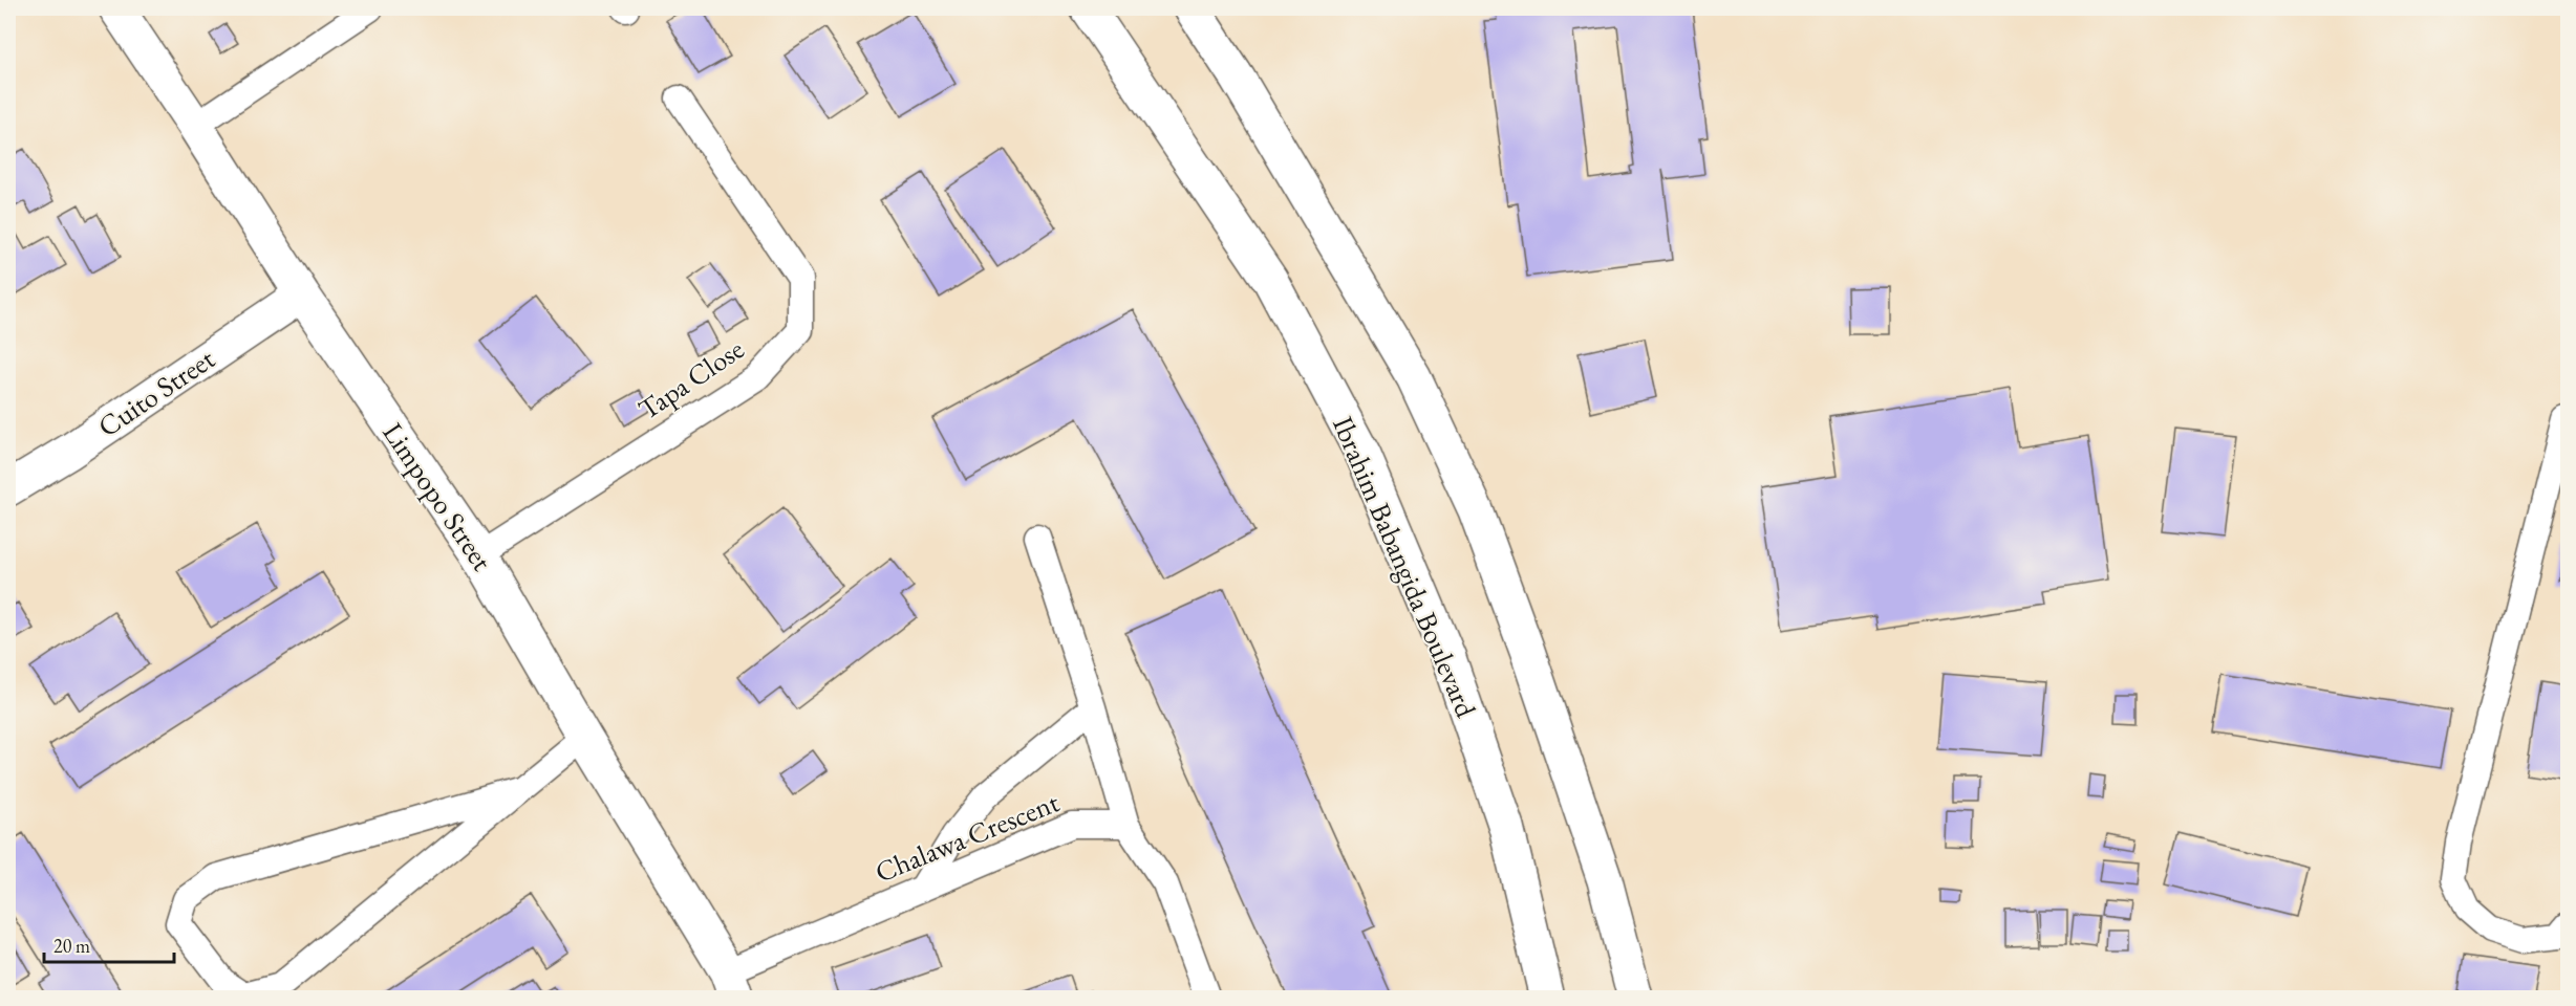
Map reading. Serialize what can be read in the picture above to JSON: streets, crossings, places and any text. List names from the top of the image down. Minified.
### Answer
{"streets":{"street":["Cuito Street","Limpopo Street","Ibrahim Babangida Boulevard"],"lane":["Tapa Close","Chalawa Crescent"]},"crossings":[["Tapa Close","Limpopo Street"],["Cuito Street","Limpopo Street"],["Limpopo Street","Chalawa Crescent"]],"scale_bar":"20 m"}
